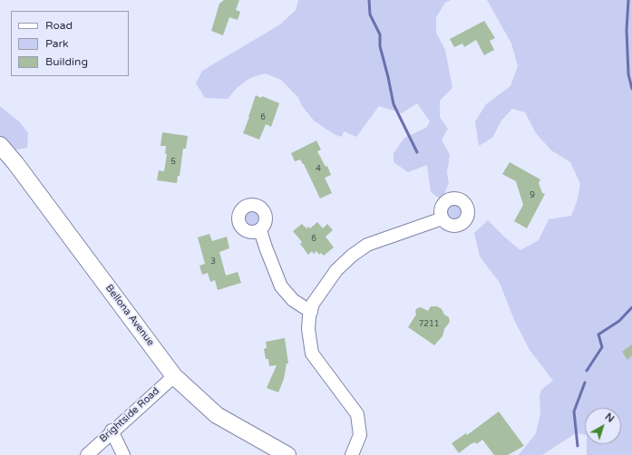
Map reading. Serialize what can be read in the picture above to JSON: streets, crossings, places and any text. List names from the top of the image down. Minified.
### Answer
{"streets":{"main road":["Bellona Avenue"],"street":["Brightside Road"]},"crossings":[["Bellona Avenue","Brightside Road"]],"house_numbers":["6","5","4","9","6","3","7211"],"legend":["Road","Park","Building"],"north":"top right"}
